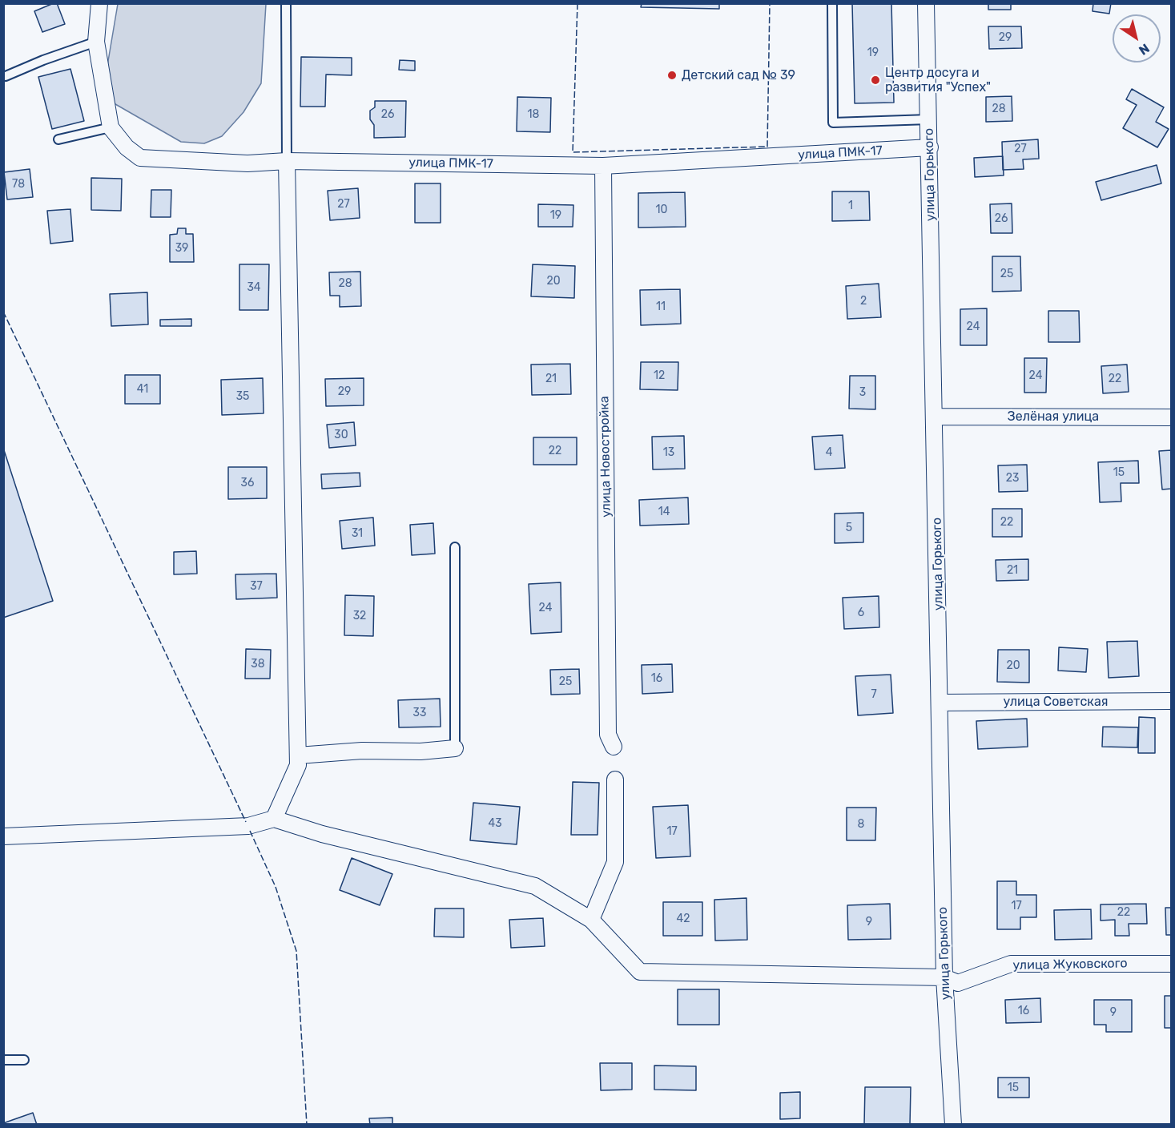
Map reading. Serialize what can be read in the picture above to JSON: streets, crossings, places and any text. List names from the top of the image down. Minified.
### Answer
{"streets":{"street":["улица ПМК-17","улица Горького","Зелёная улица","улица Новостройка","улица Советская","улица Жуковского"]},"crossings":[["улица ПМК-17","улица Горького"],["улица ПМК-17","улица Новостройка"],["улица Горького","Зелёная улица"],["улица Горького","улица Советская"],["улица Горького","улица Жуковского"]],"places":["Детский сад № 39","Центр досуга и развития \"Успех\""],"house_numbers":["29","19","28","26","18","27","78","27","1","10","19","26","39","25","20","28","34","2","11","24","12","24","21","22","41","29","3","35","30","22","13","4","15","23","36","14","22","5","31","21","37","24","6","32","38","20","16","25","7","33","43","8","17","17","22","42","9","16","9","15"],"north":"bottom right"}
